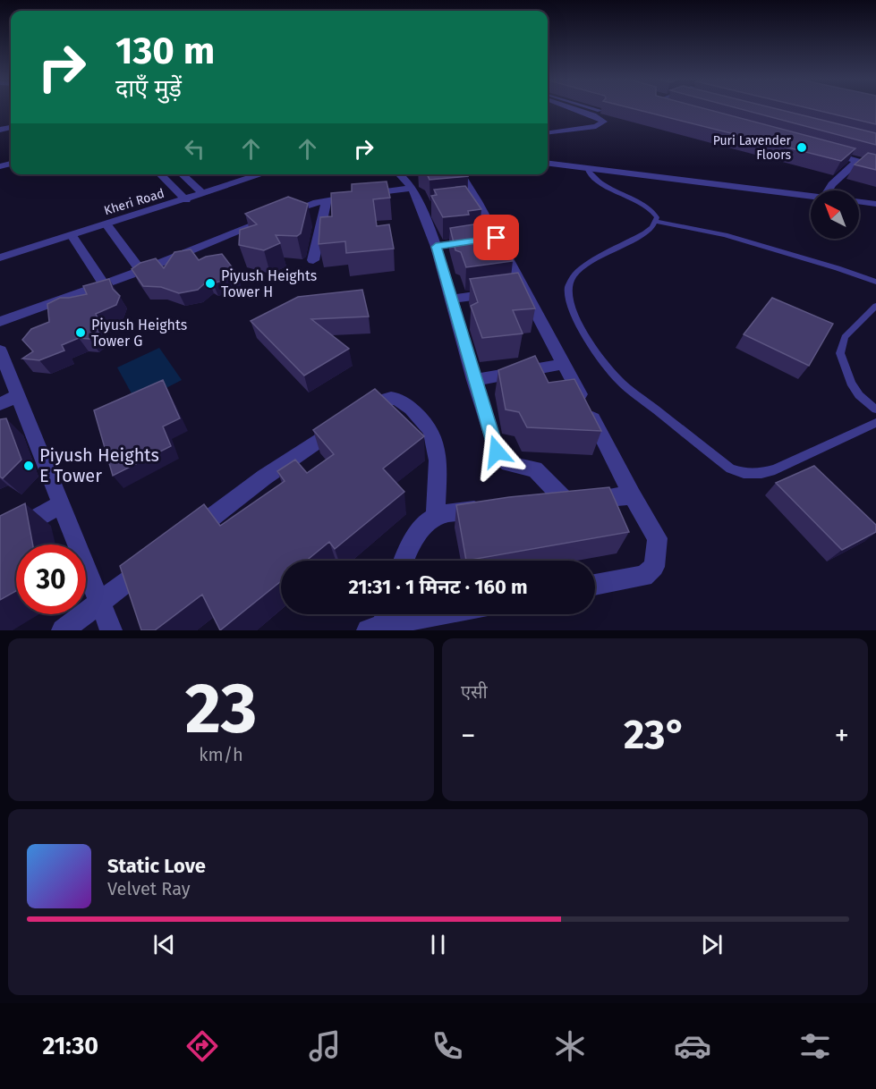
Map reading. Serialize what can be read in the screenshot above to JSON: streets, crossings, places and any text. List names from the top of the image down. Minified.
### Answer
{"streets":{"street":["Kheri Road"]},"places":["Puri Lavender Floors","Piyush Heights Tower H","Piyush Heights Tower G","Piyush Heights E Tower"],"north":"top left","page":{"turn":["130 m","दाएँ मुड़ें"],"limit":"30","trip":"21:31 · 1 मिनट · 160 m","tile":[["23","km/h"],"एसी"],"heat":["−","23°","+"],"song":["Static Love","Velvet Ray"],"tabs":"21:30"}}
